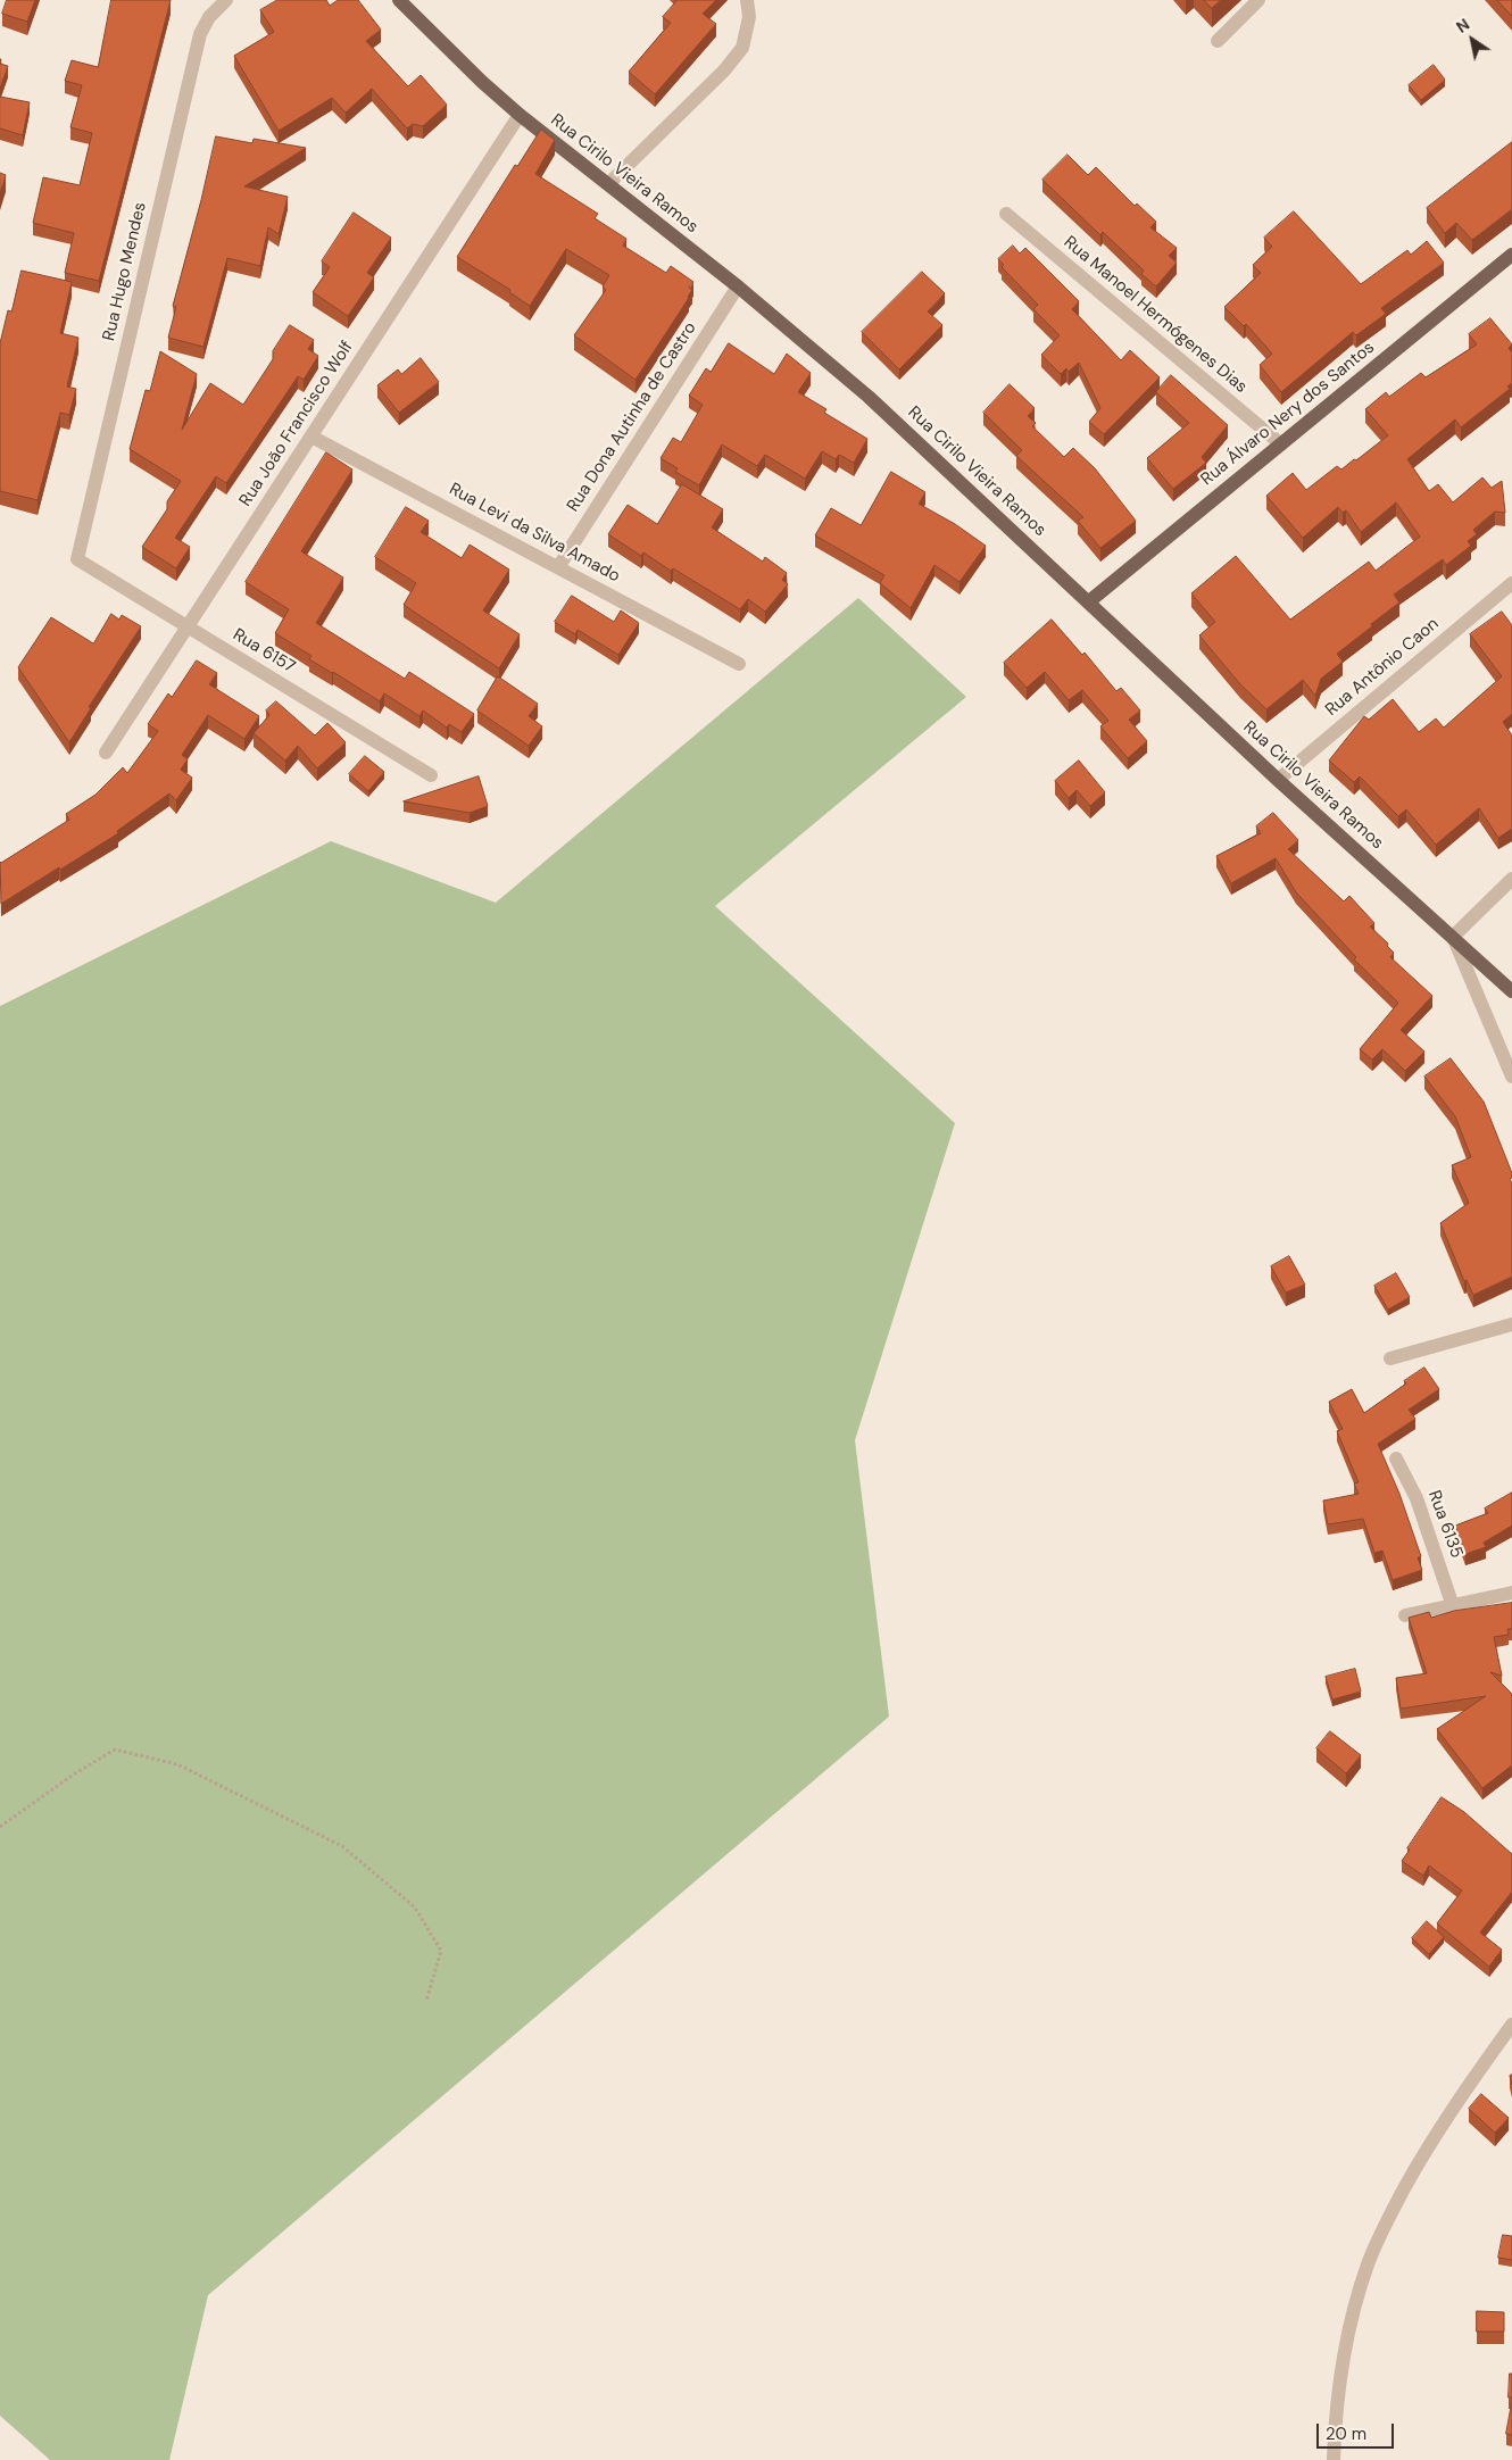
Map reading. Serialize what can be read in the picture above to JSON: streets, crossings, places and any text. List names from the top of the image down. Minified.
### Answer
{"streets":{"main road":["Rua Cirilo Vieira Ramos","Rua Álvaro Nery dos Santos"],"street":["Rua Hugo Mendes","Rua Manoel Hermógenes Dias","Rua Dona Autinha de Castro","Rua João Francisco Wolf","Rua Levi da Silva Amado","Rua 6157","Rua Antônio Caon","Rua 6135"]},"crossings":[["Rua Cirilo Vieira Ramos","Rua Álvaro Nery dos Santos"],["Rua Cirilo Vieira Ramos","Rua Dona Autinha de Castro"],["Rua Cirilo Vieira Ramos","Rua João Francisco Wolf"],["Rua Cirilo Vieira Ramos","Rua Antônio Caon"],["Rua Hugo Mendes","Rua 6157"],["Rua Manoel Hermógenes Dias","Rua Álvaro Nery dos Santos"],["Rua Dona Autinha de Castro","Rua Levi da Silva Amado"],["Rua João Francisco Wolf","Rua Levi da Silva Amado"],["Rua João Francisco Wolf","Rua 6157"]],"scale_bar":"20 m","north":"top left"}
